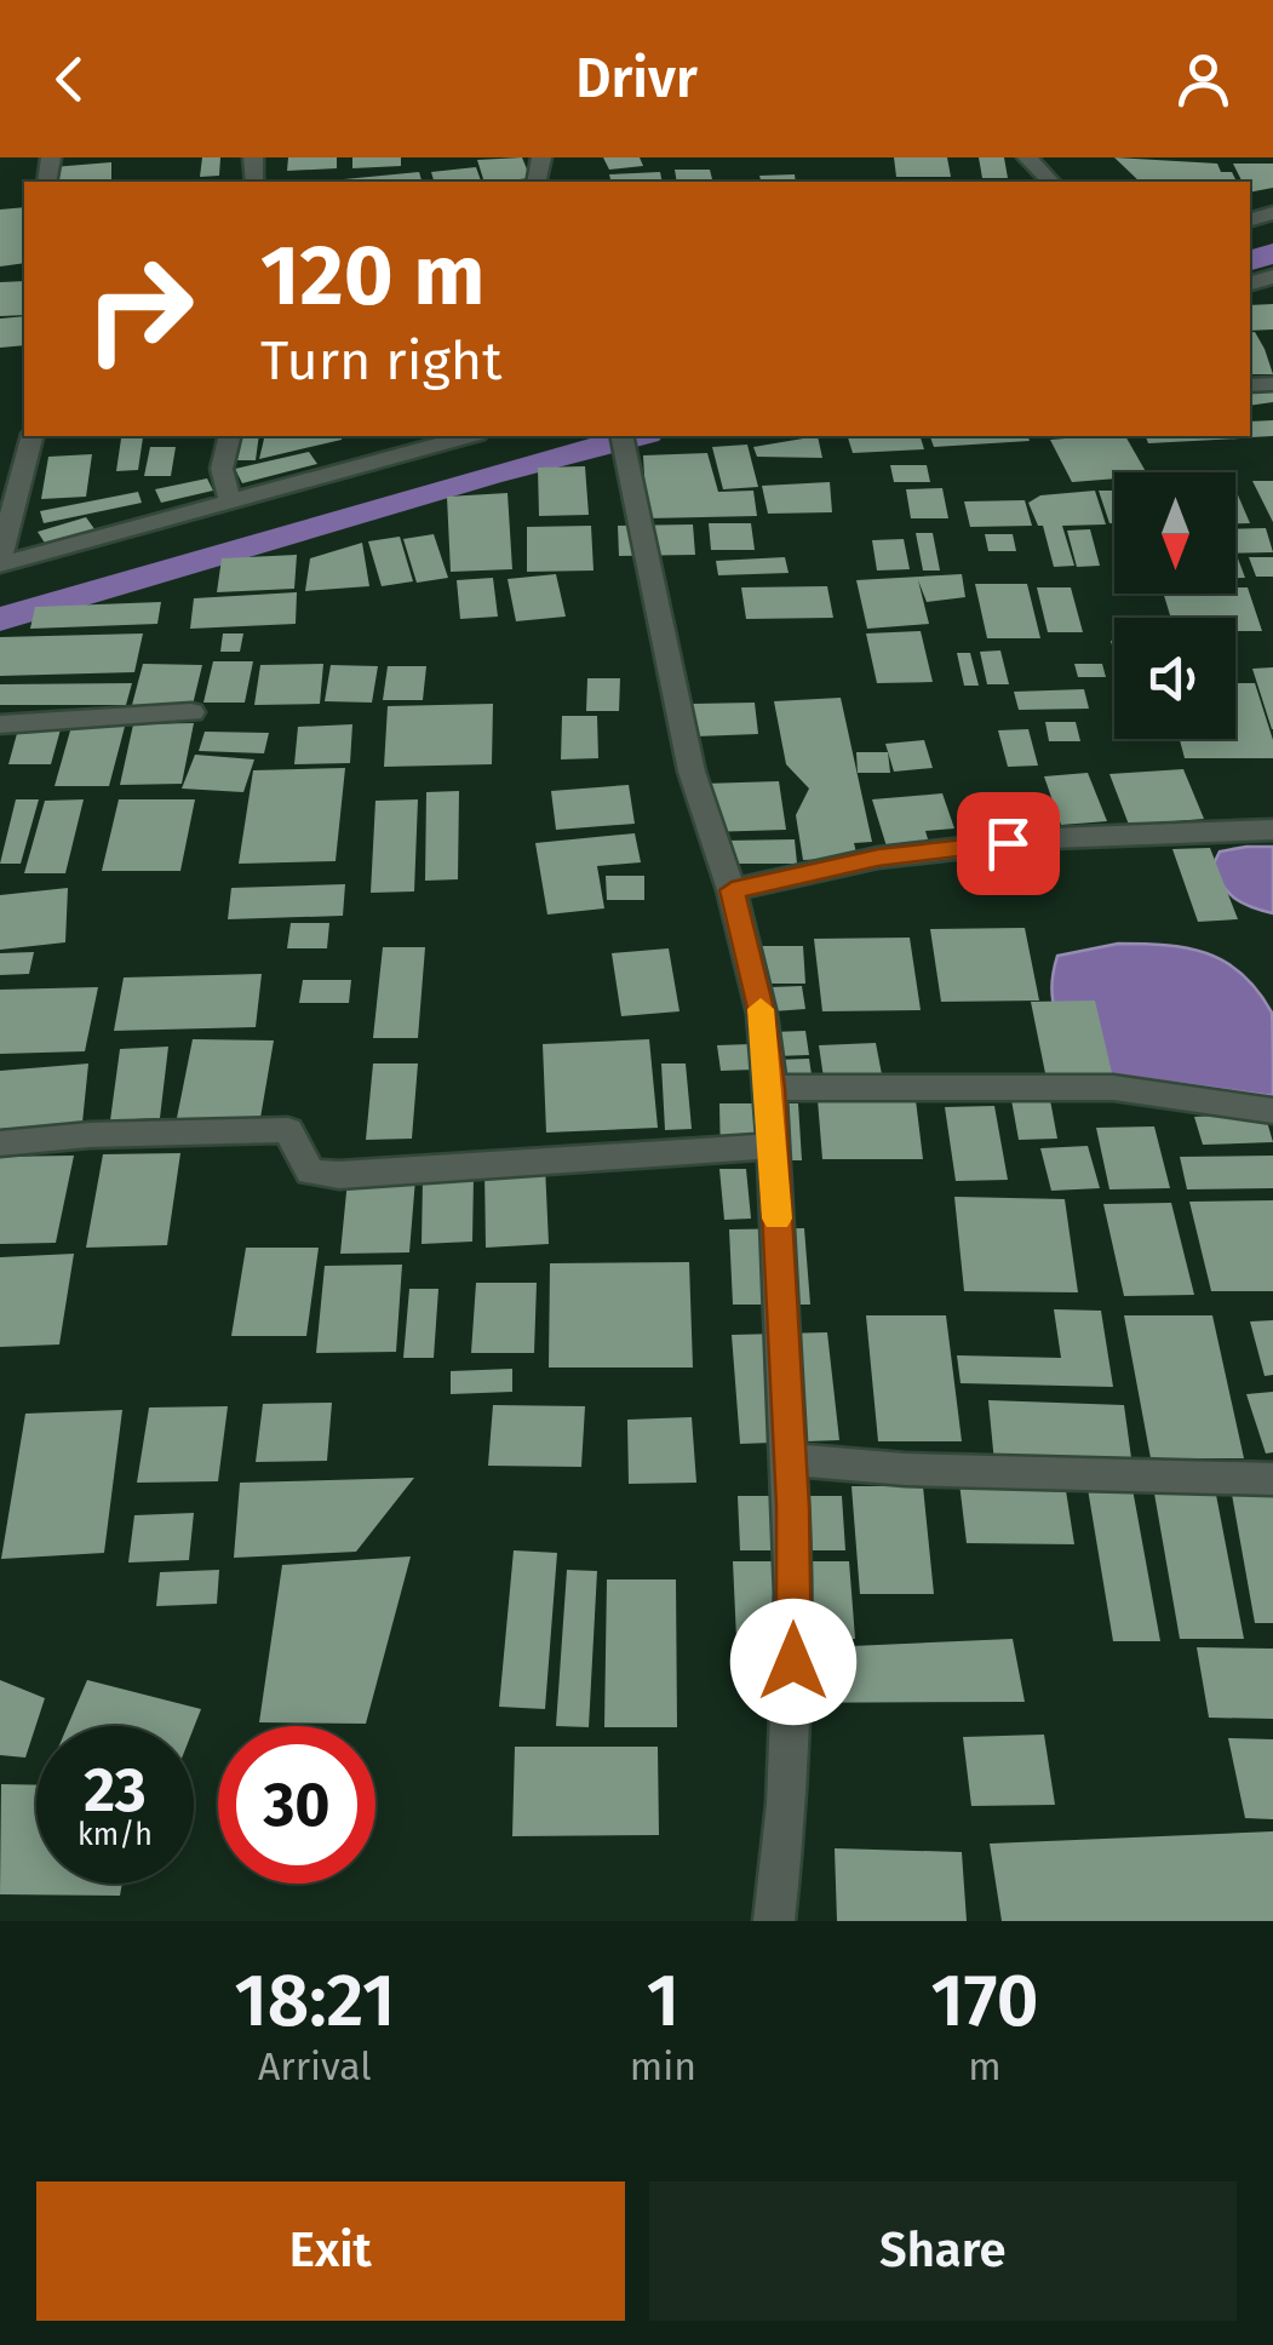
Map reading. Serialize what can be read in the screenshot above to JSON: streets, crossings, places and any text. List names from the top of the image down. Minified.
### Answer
{"north":"bottom","page":{"header":"Drivr","turn":["120 m","Turn right"],"speed":"23 km/h","limit":"30","eta":["18:21","Arrival","1","min","170","m"],"buttons":["Exit","Share"]}}
